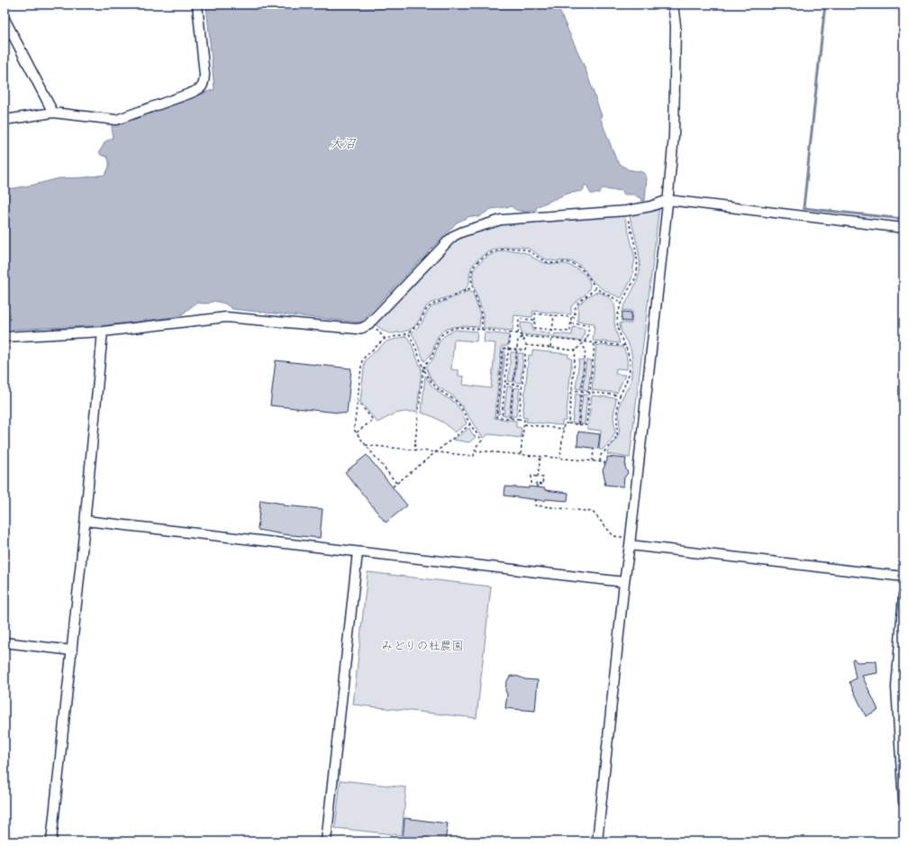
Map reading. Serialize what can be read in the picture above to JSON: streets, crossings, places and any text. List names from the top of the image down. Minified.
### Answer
{"water":["大沼"],"parks":["みどりの杜農園"]}
